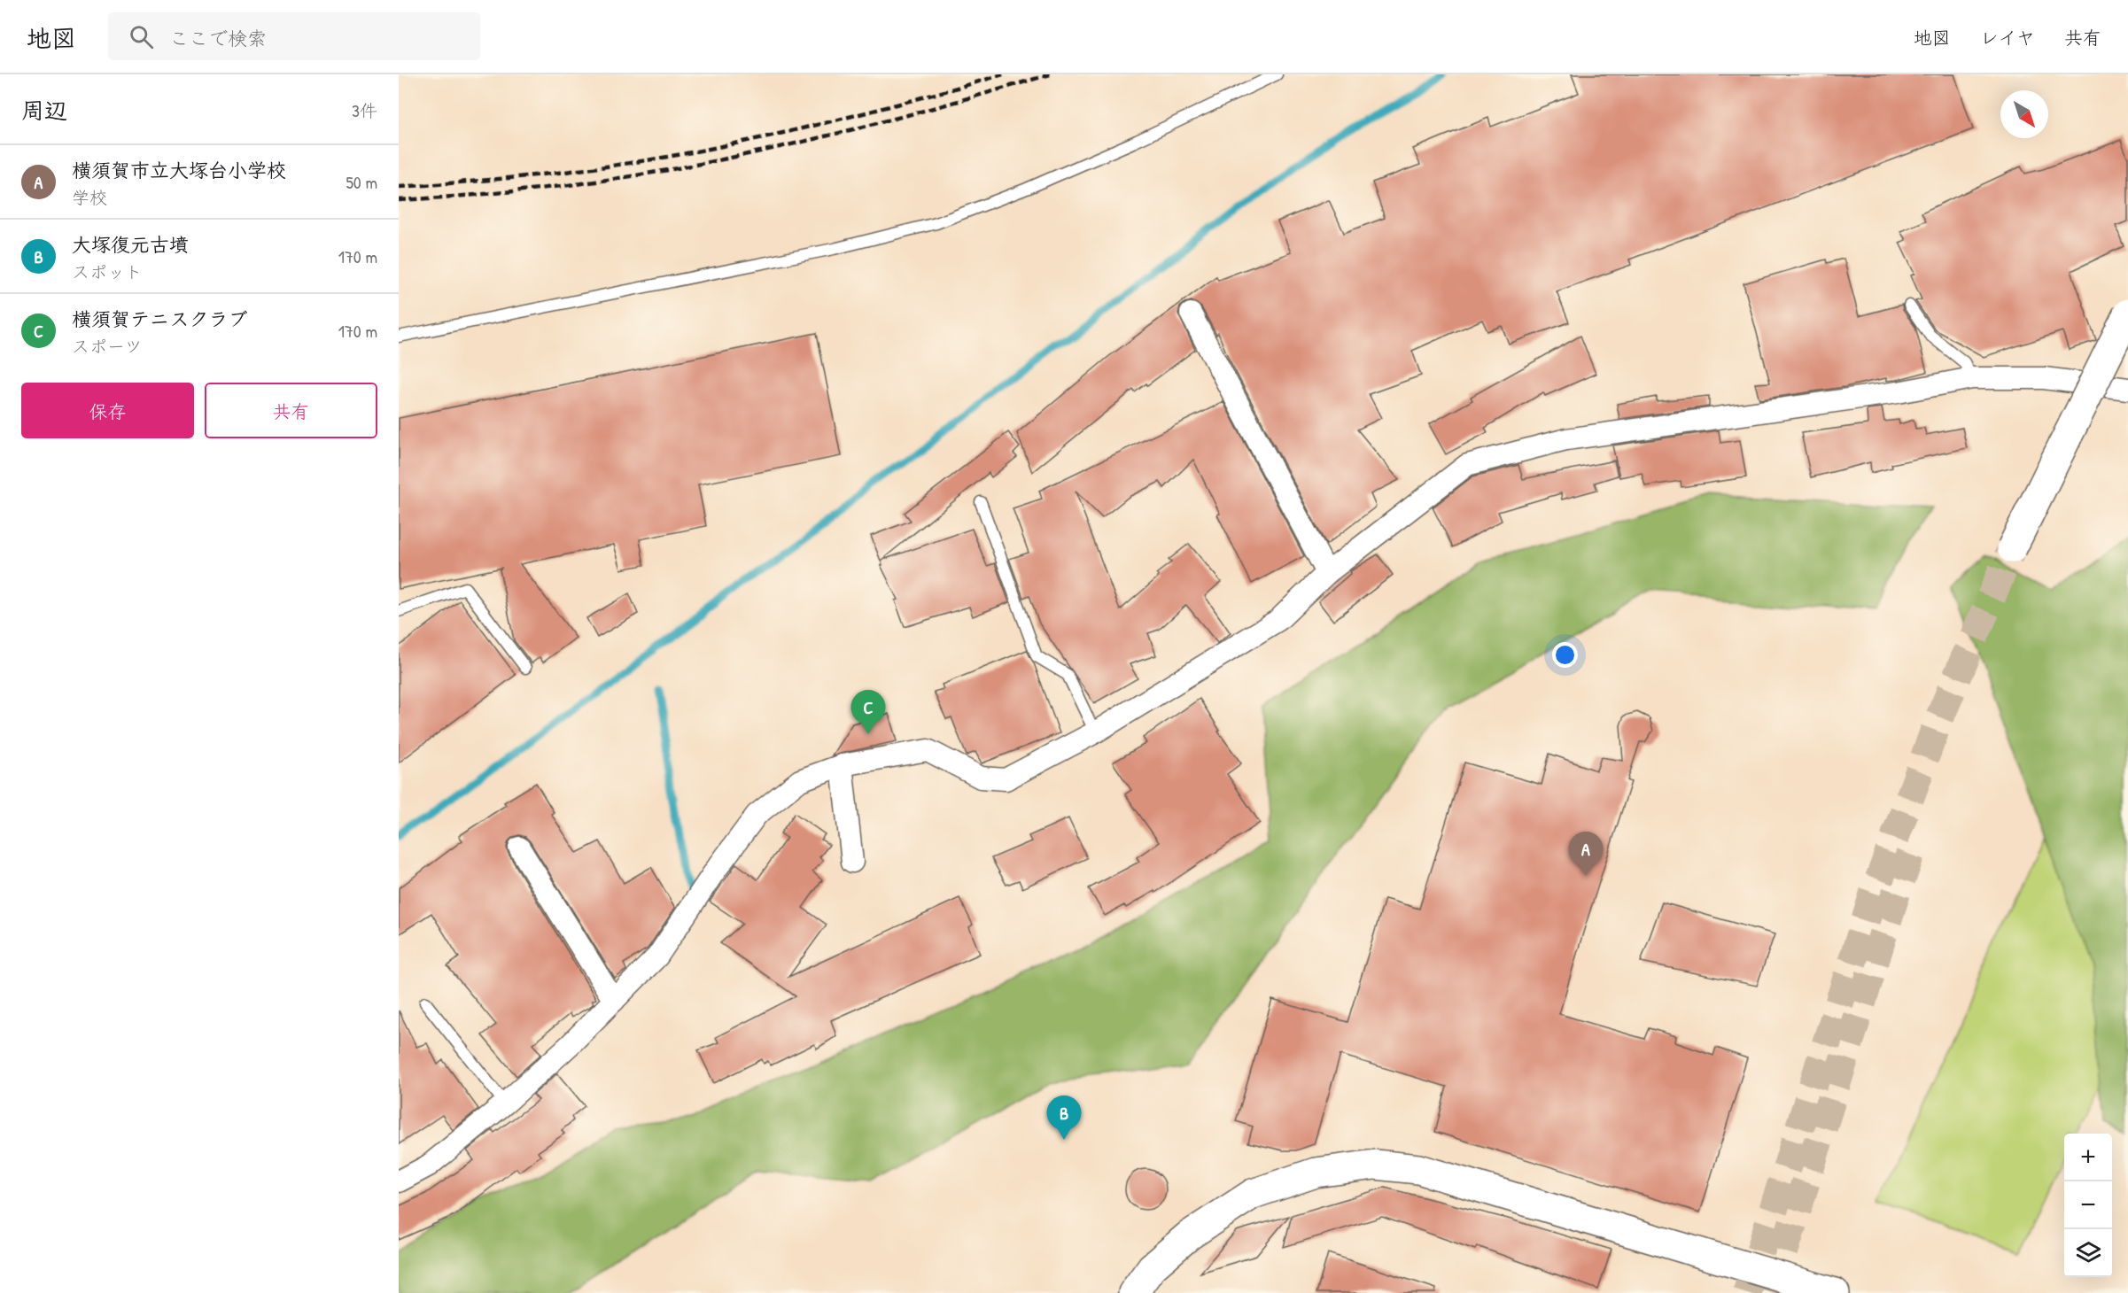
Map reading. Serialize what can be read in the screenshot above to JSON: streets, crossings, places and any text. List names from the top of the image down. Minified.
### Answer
{"north":"bottom right","page":{"header":"地図","search":"ここで検索","nav":["地図","レイヤ","共有"],"heading":["周辺","3件"],"list":[{"mark":"A","name":"横須賀市立大塚台小学校","note":"学校","value":"50 m"},{"mark":"B","name":"大塚復元古墳","note":"スポット","value":"170 m"},{"mark":"C","name":"横須賀テニスクラブ","note":"スポーツ","value":"170 m"}],"buttons":["保存","共有"],"pins":["C","A","B"],"map_buttons":["+","−"]}}
